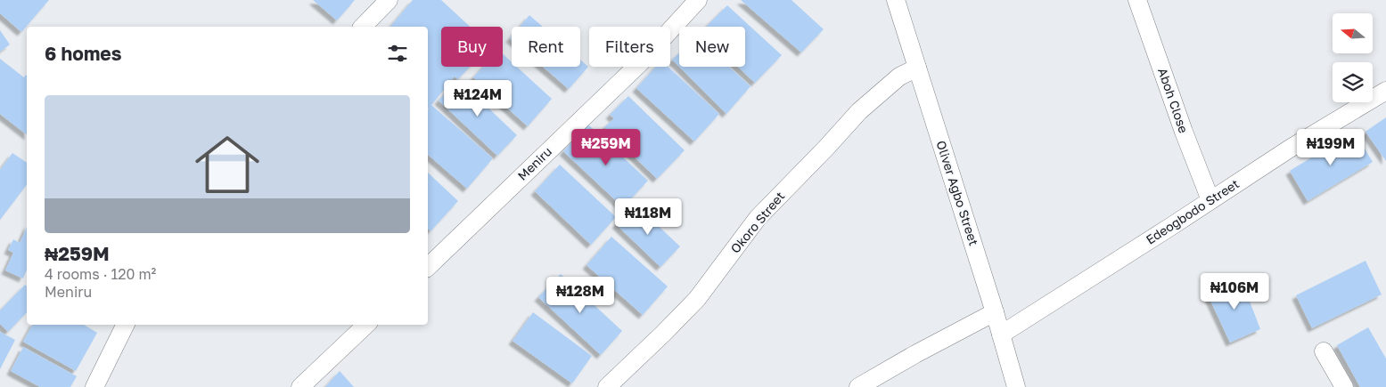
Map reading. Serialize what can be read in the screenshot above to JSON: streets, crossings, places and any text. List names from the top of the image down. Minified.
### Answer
{"streets":{"street":["Aboh Close","Meniru","Oliver Agbo Street","Edeogbodo Street","Okoro Street"]},"crossings":[["Aboh Close","Edeogbodo Street"],["Oliver Agbo Street","Edeogbodo Street"],["Oliver Agbo Street","Okoro Street"]],"north":"left","page":{"chip":["Buy","Rent","Filters","New"],"heading":"6 homes","price":["₦124M","₦259M","₦199M","₦118M","₦106M","₦128M"],"list":[{"name":"₦259M","note":"4 rooms · 120 m² · Meniru"}]}}
